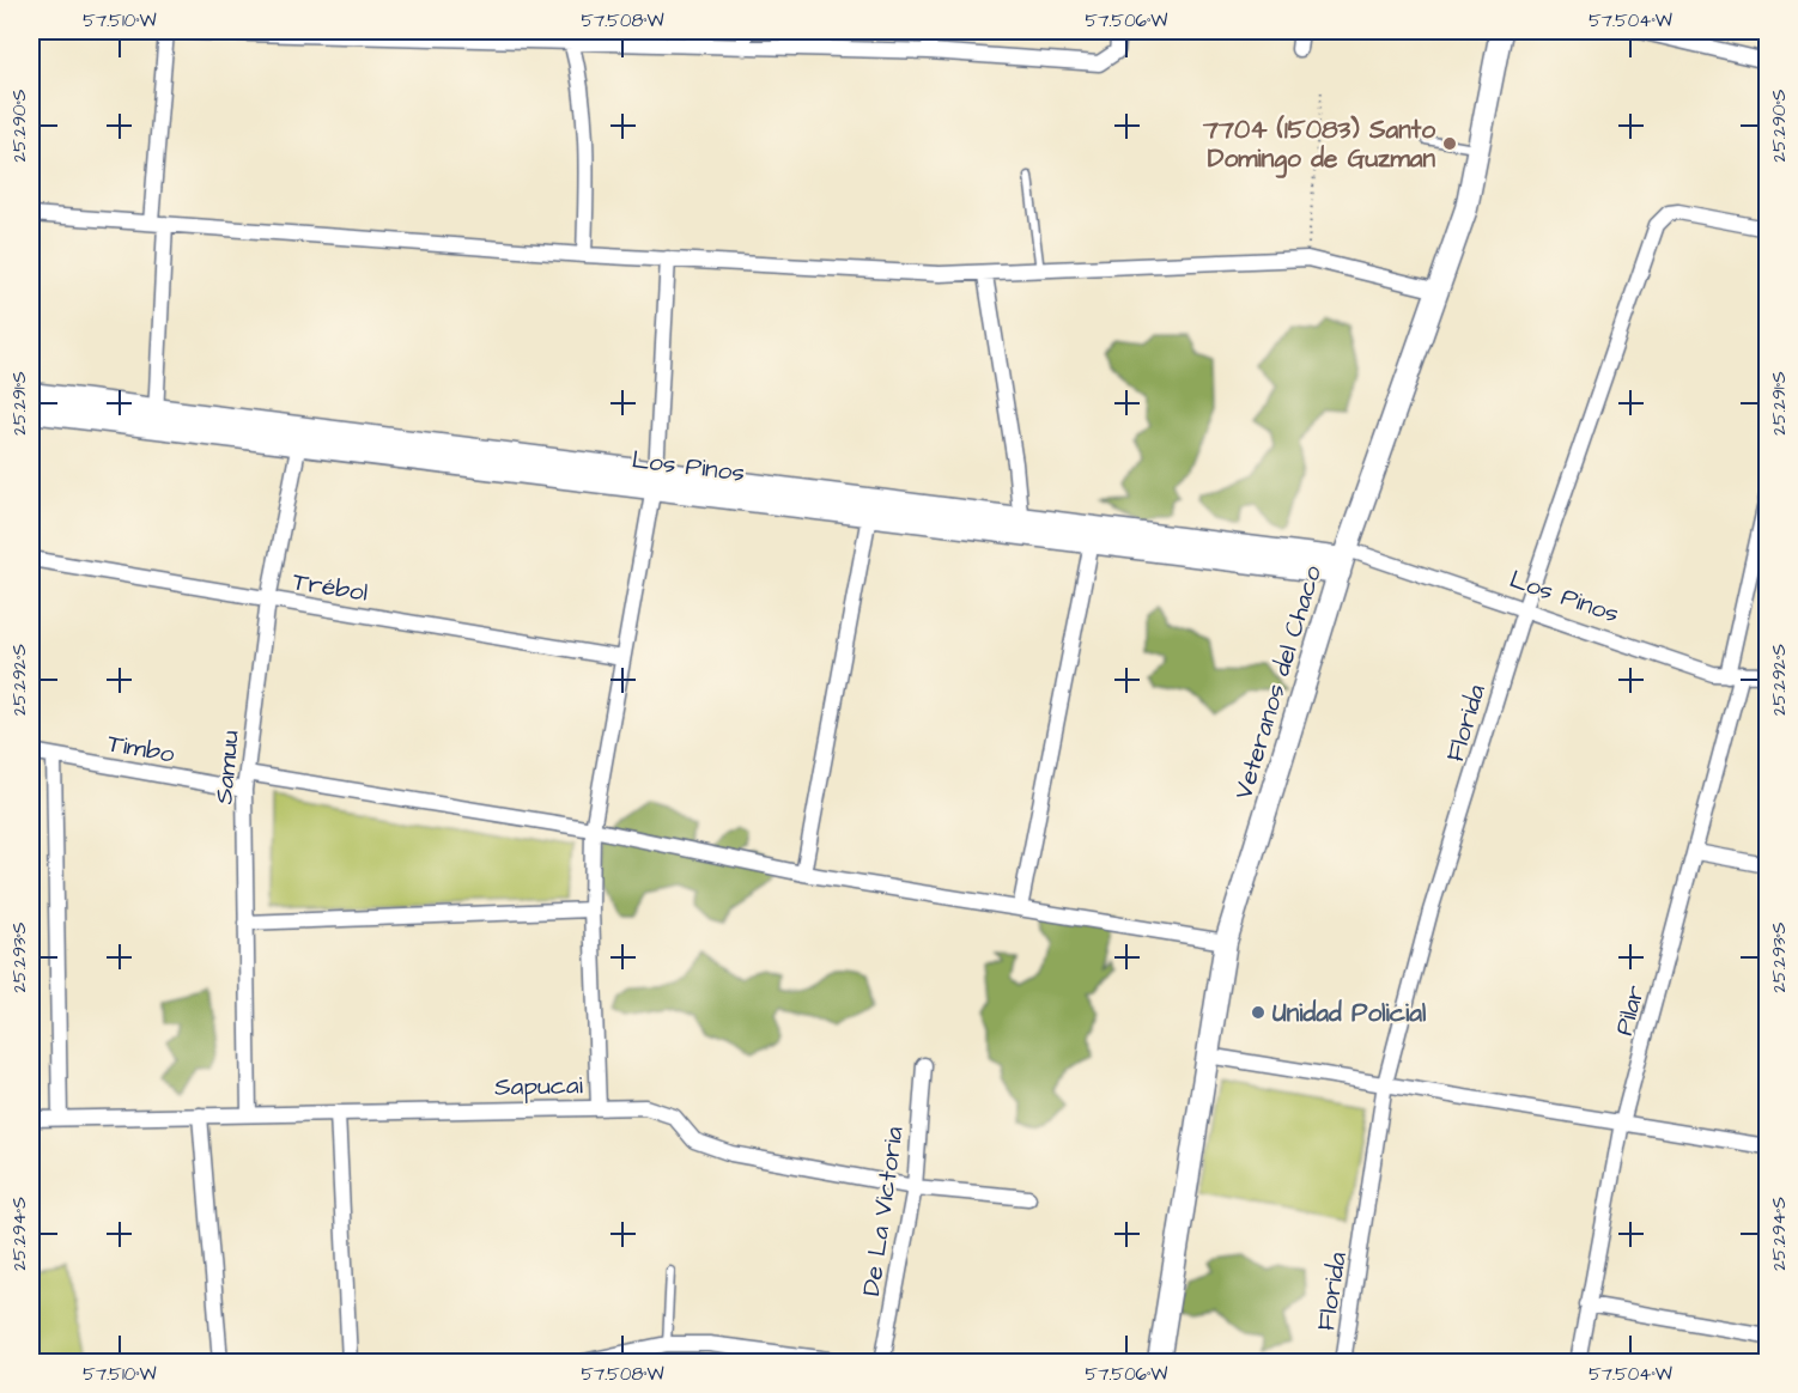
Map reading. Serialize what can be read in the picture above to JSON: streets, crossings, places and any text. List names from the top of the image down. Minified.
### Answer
{"streets":{"street":["Los Pinos","Trébol","Veteranos del Chaco","Florida","Timbo","Samuu","Pilar","Sapucai","De La Victoria"]},"crossings":[["Los Pinos","Veteranos del Chaco"],["Los Pinos","Florida"],["Los Pinos","Samuu"],["Los Pinos","Pilar"],["Trébol","Samuu"],["Timbo","Samuu"],["Samuu","Sapucai"],["Sapucai","De La Victoria"]],"places":["7704 (15083) Santo Domingo de Guzman","Unidad Policial"],"coordinates":["57.510°W","57.508°W","57.506°W","57.504°W","25.290°S","25.291°S","25.292°S","25.293°S","25.294°S"]}
